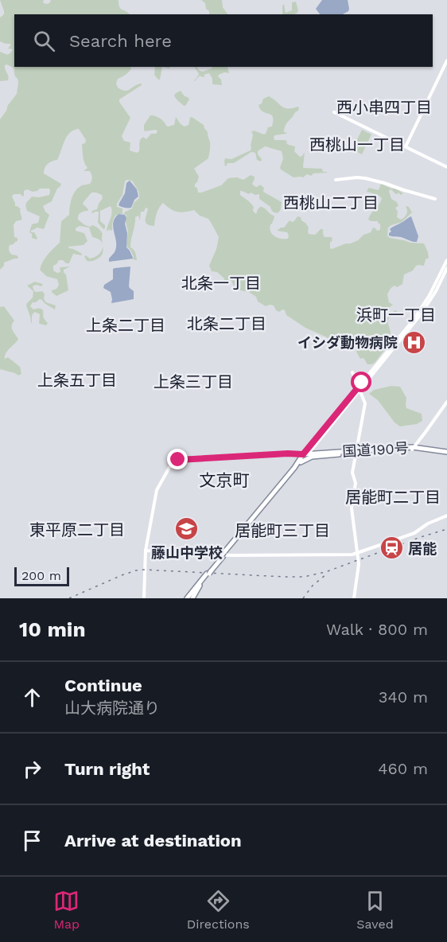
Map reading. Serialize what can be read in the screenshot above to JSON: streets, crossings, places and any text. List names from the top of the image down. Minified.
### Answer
{"streets":{"highway":["国道190号"]},"districts":["西小串四丁目","西桃山一丁目","西桃山二丁目","北条一丁目","浜町一丁目","北条二丁目","上条二丁目","上条五丁目","上条三丁目","文京町","居能町二丁目","東平原二丁目","居能町三丁目"],"places":{"hospital":["イシダ動物病院"],"school or university":["藤山中学校"],"station":["居能"]},"scale_bar":"200 m","page":{"search":"Search here","scale":"200 m","heading":["10 min","Walk · 800 m"],"list":[["Continue","山大病院通り","340 m"],["Turn right","460 m"],"Arrive at destination"],"nav":["Map","Directions","Saved"]}}
